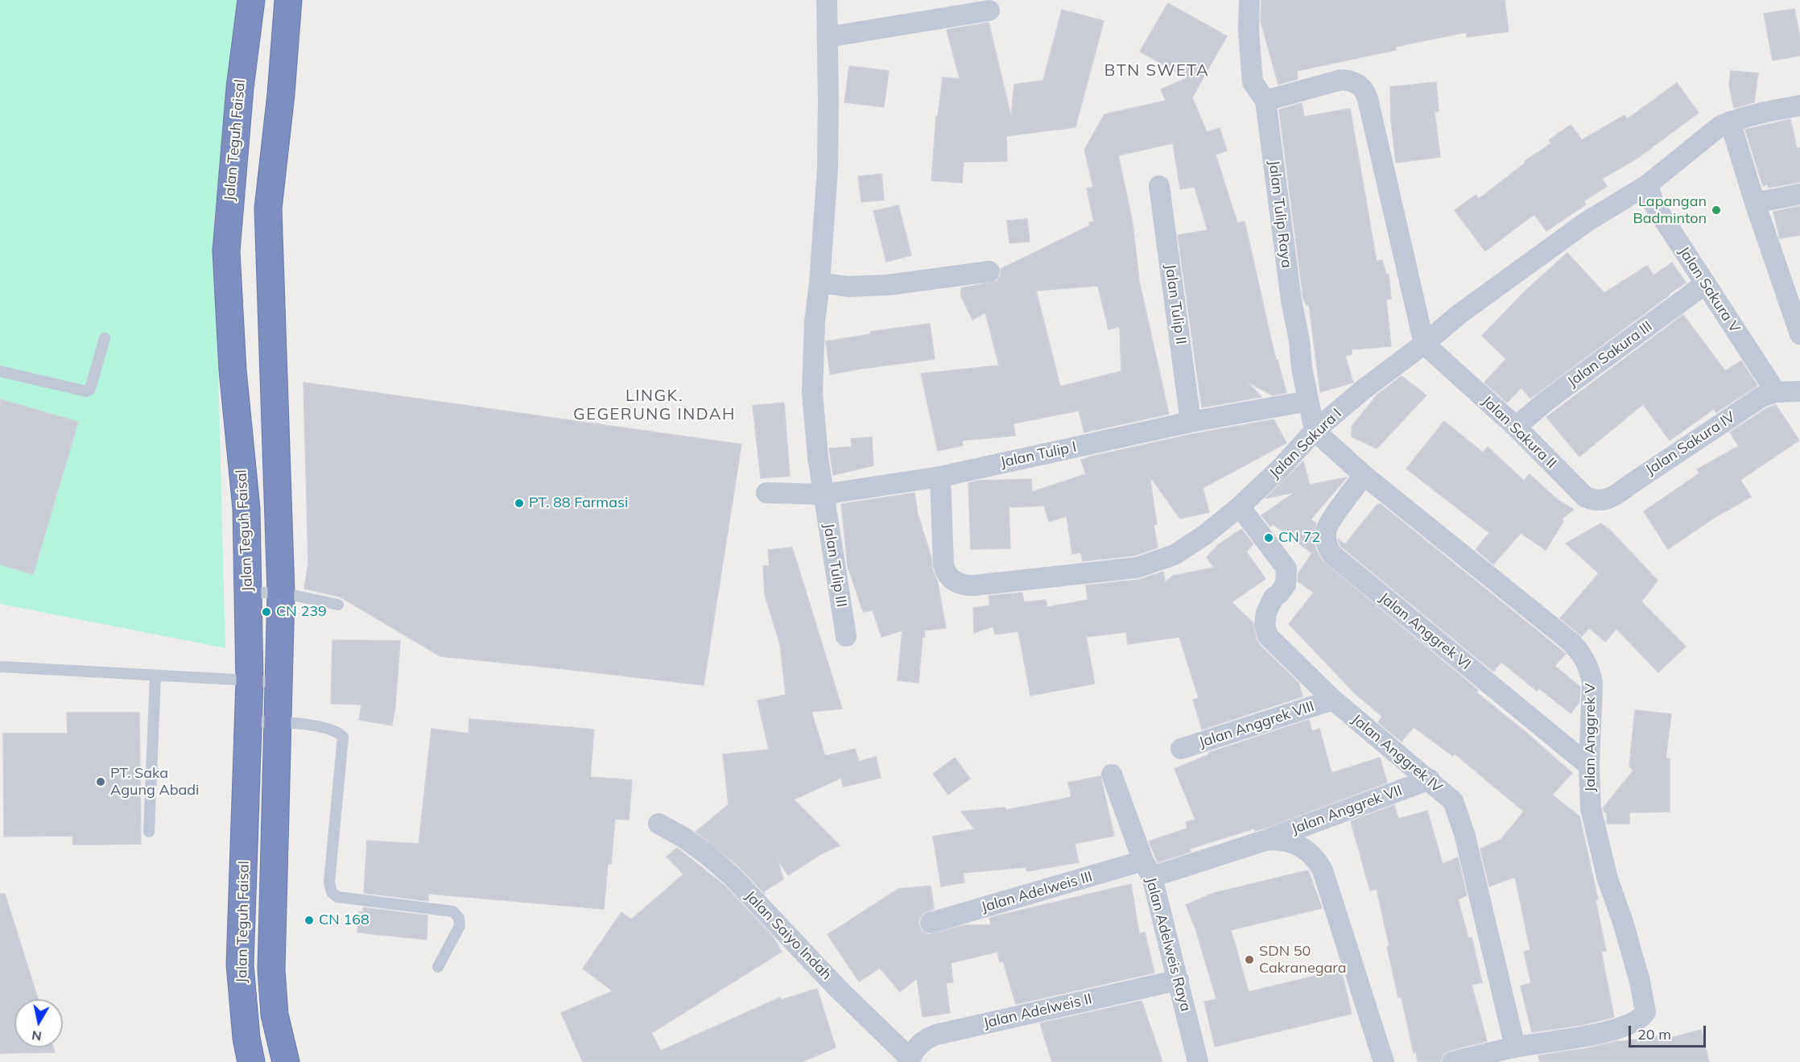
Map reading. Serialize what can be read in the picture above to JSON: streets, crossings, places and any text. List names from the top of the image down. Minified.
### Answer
{"streets":{"highway":["Jalan Teguh Faisal"],"street":["Jalan Tulip Raya","Jalan Sakura V","Jalan Tulip II","Jalan Sakura III","Jalan Sakura II","Jalan Sakura I","Jalan Sakura IV","Jalan Tulip I","Jalan Tulip III","Jalan Anggrek VI","Jalan Anggrek VIII","Jalan Anggrek V","Jalan Anggrek IV","Jalan Anggrek VII","Jalan Adelweis III","Jalan Saiyo Indah","Jalan Adelweis Raya","Jalan Adelweis II"]},"crossings":[["Jalan Tulip Raya","Jalan Sakura I"],["Jalan Tulip Raya","Jalan Tulip I"],["Jalan Tulip Raya","Jalan Anggrek V"],["Jalan Sakura V","Jalan Sakura III"],["Jalan Sakura V","Jalan Sakura I"],["Jalan Sakura V","Jalan Sakura IV"],["Jalan Tulip II","Jalan Tulip I"],["Jalan Sakura III","Jalan Sakura II"],["Jalan Sakura II","Jalan Sakura I"],["Jalan Sakura II","Jalan Sakura IV"],["Jalan Sakura I","Jalan Tulip I"],["Jalan Sakura I","Jalan Anggrek V"],["Jalan Sakura I","Jalan Anggrek IV"],["Jalan Tulip I","Jalan Tulip III"],["Jalan Anggrek VI","Jalan Anggrek V"],["Jalan Anggrek VIII","Jalan Anggrek IV"],["Jalan Anggrek V","Jalan Anggrek IV"],["Jalan Anggrek IV","Jalan Anggrek VII"],["Jalan Anggrek VII","Jalan Adelweis III"],["Jalan Anggrek VII","Jalan Adelweis Raya"],["Jalan Adelweis III","Jalan Adelweis Raya"],["Jalan Saiyo Indah","Jalan Adelweis II"],["Jalan Adelweis Raya","Jalan Adelweis II"]],"districts":["BTN SWETA","LINGK. GEGERUNG INDAH"],"places":["Lapangan Badminton","PT. 88 Farmasi","CN 72","CN 239","PT. Saka Agung Abadi","CN 168","SDN 50 Cakranegara"],"scale_bar":"20 m","north":"bottom"}
